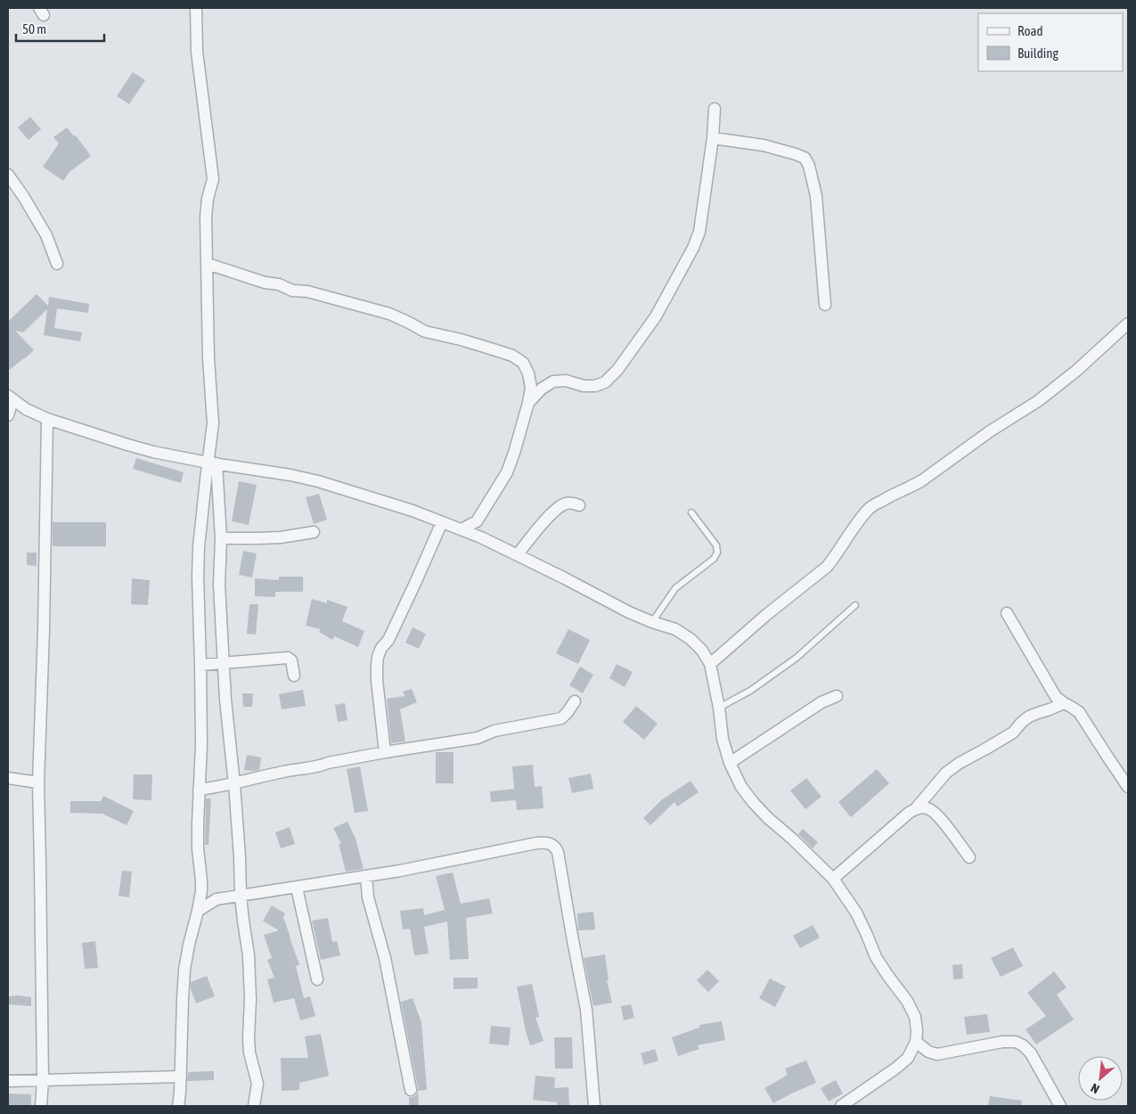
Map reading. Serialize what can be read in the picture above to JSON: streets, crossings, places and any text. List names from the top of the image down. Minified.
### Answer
{"legend":["Road","Building"],"scale_bar":"50 m","north":"bottom left"}
